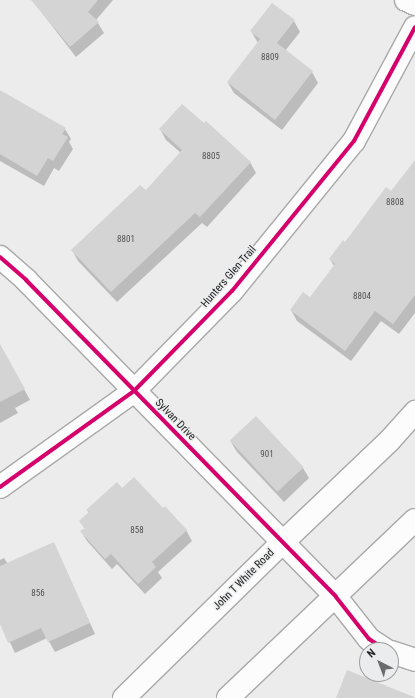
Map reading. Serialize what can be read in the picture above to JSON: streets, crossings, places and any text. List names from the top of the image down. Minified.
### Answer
{"streets":{"street":["Hunters Glen Trail","Sylvan Drive","John T White Road"]},"crossings":[["Hunters Glen Trail","Sylvan Drive"],["Sylvan Drive","John T White Road"]],"house_numbers":["8809","8805","8808","8801","8804","901","858","856"],"north":"top left"}
